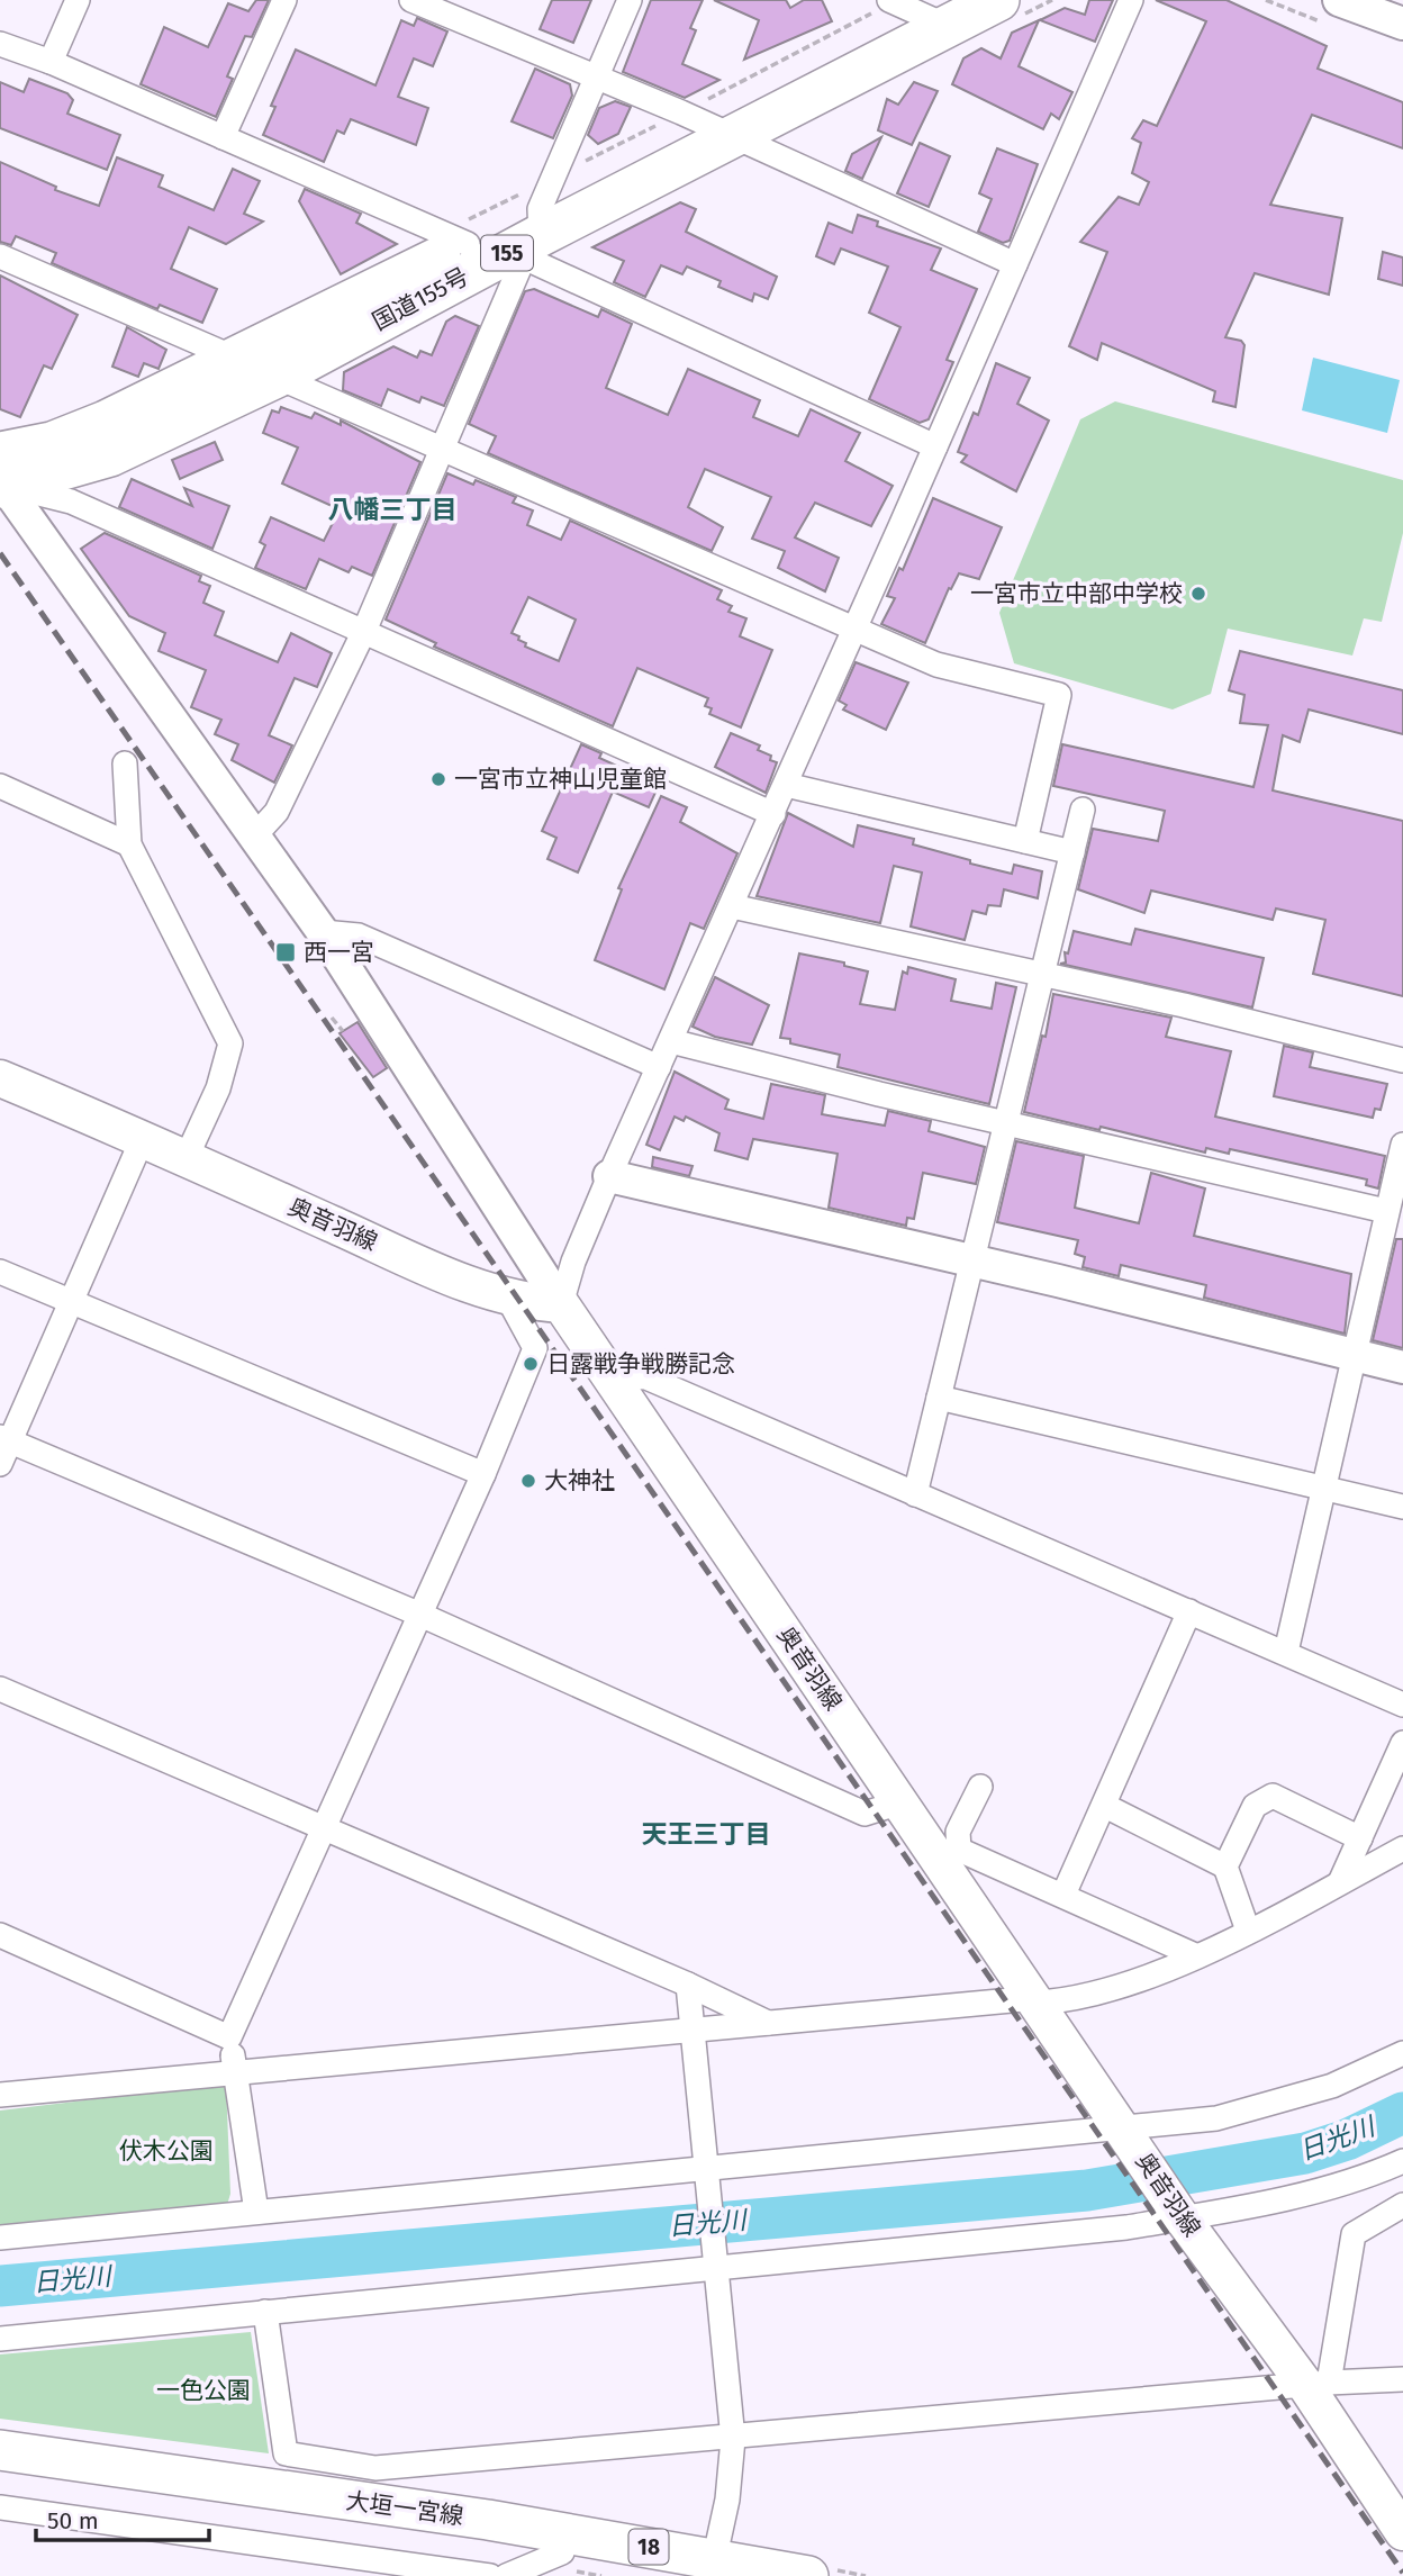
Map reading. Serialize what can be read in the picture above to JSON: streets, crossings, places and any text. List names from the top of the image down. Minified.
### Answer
{"streets":{"highway":["155","国道155号"],"main road":["奥音羽線","大垣一宮線","18"]},"districts":["八幡三丁目","天王三丁目"],"water":["日光川"],"parks":["伏木公園","一色公園"],"places":{"other":["一宮市立中部中学校","一宮市立神山児童館","日露戦争戦勝記念","大神社"],"transit":["西一宮"]},"scale_bar":"50 m"}
